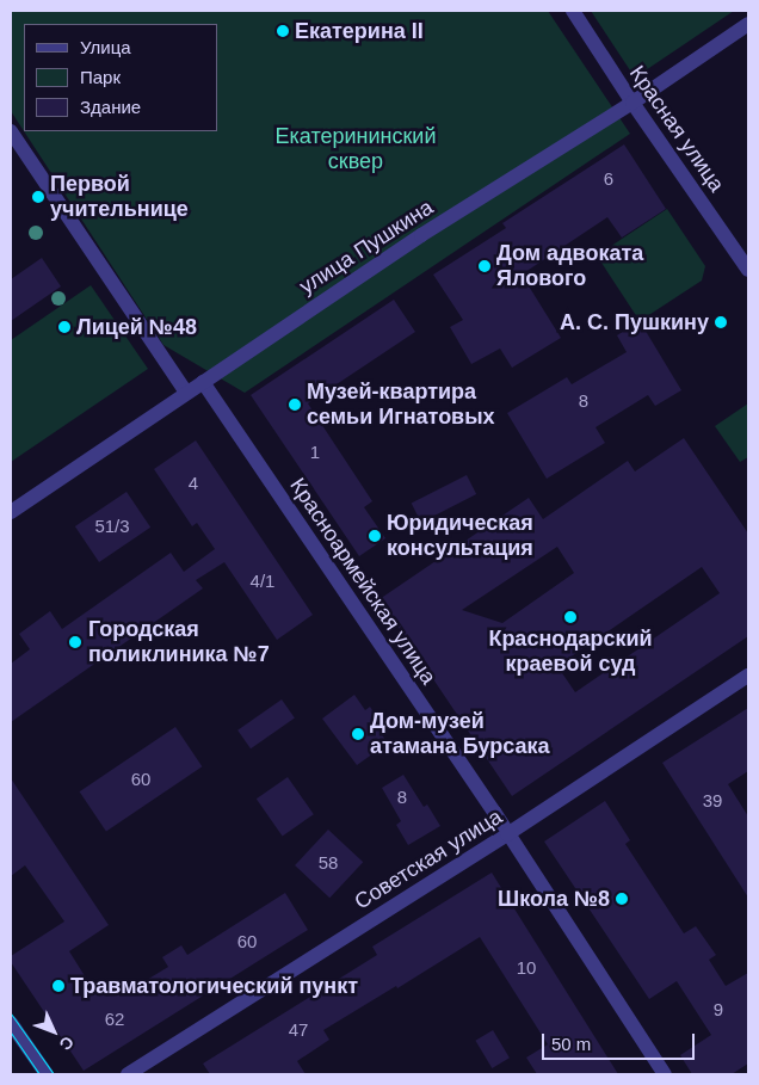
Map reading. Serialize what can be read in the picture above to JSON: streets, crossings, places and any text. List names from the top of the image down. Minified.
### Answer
{"streets":{"street":["Красная улица","улица Пушкина","Красноармейская улица","Советская улица"]},"crossings":[["Красная улица","улица Пушкина"],["улица Пушкина","Красноармейская улица"],["Красноармейская улица","Советская улица"]],"parks":["Екатерининский сквер"],"places":["Екатерина II","Первой учительнице","Дом адвоката Ялового","А. С. Пушкину","Лицей №48","Музей-квартира семьи Игнатовых","Юридическая консультация","Краснодарский краевой суд","Городская поликлиника №7","Дом-музей атамана Бурсака","Школа №8","Травматологический пункт"],"house_numbers":["6","8","1","4","51/3","4/1","60","8","39","58","60","10","9","62","47"],"legend":["Улица","Парк","Здание"],"scale_bar":"50 m","north":"bottom right"}
